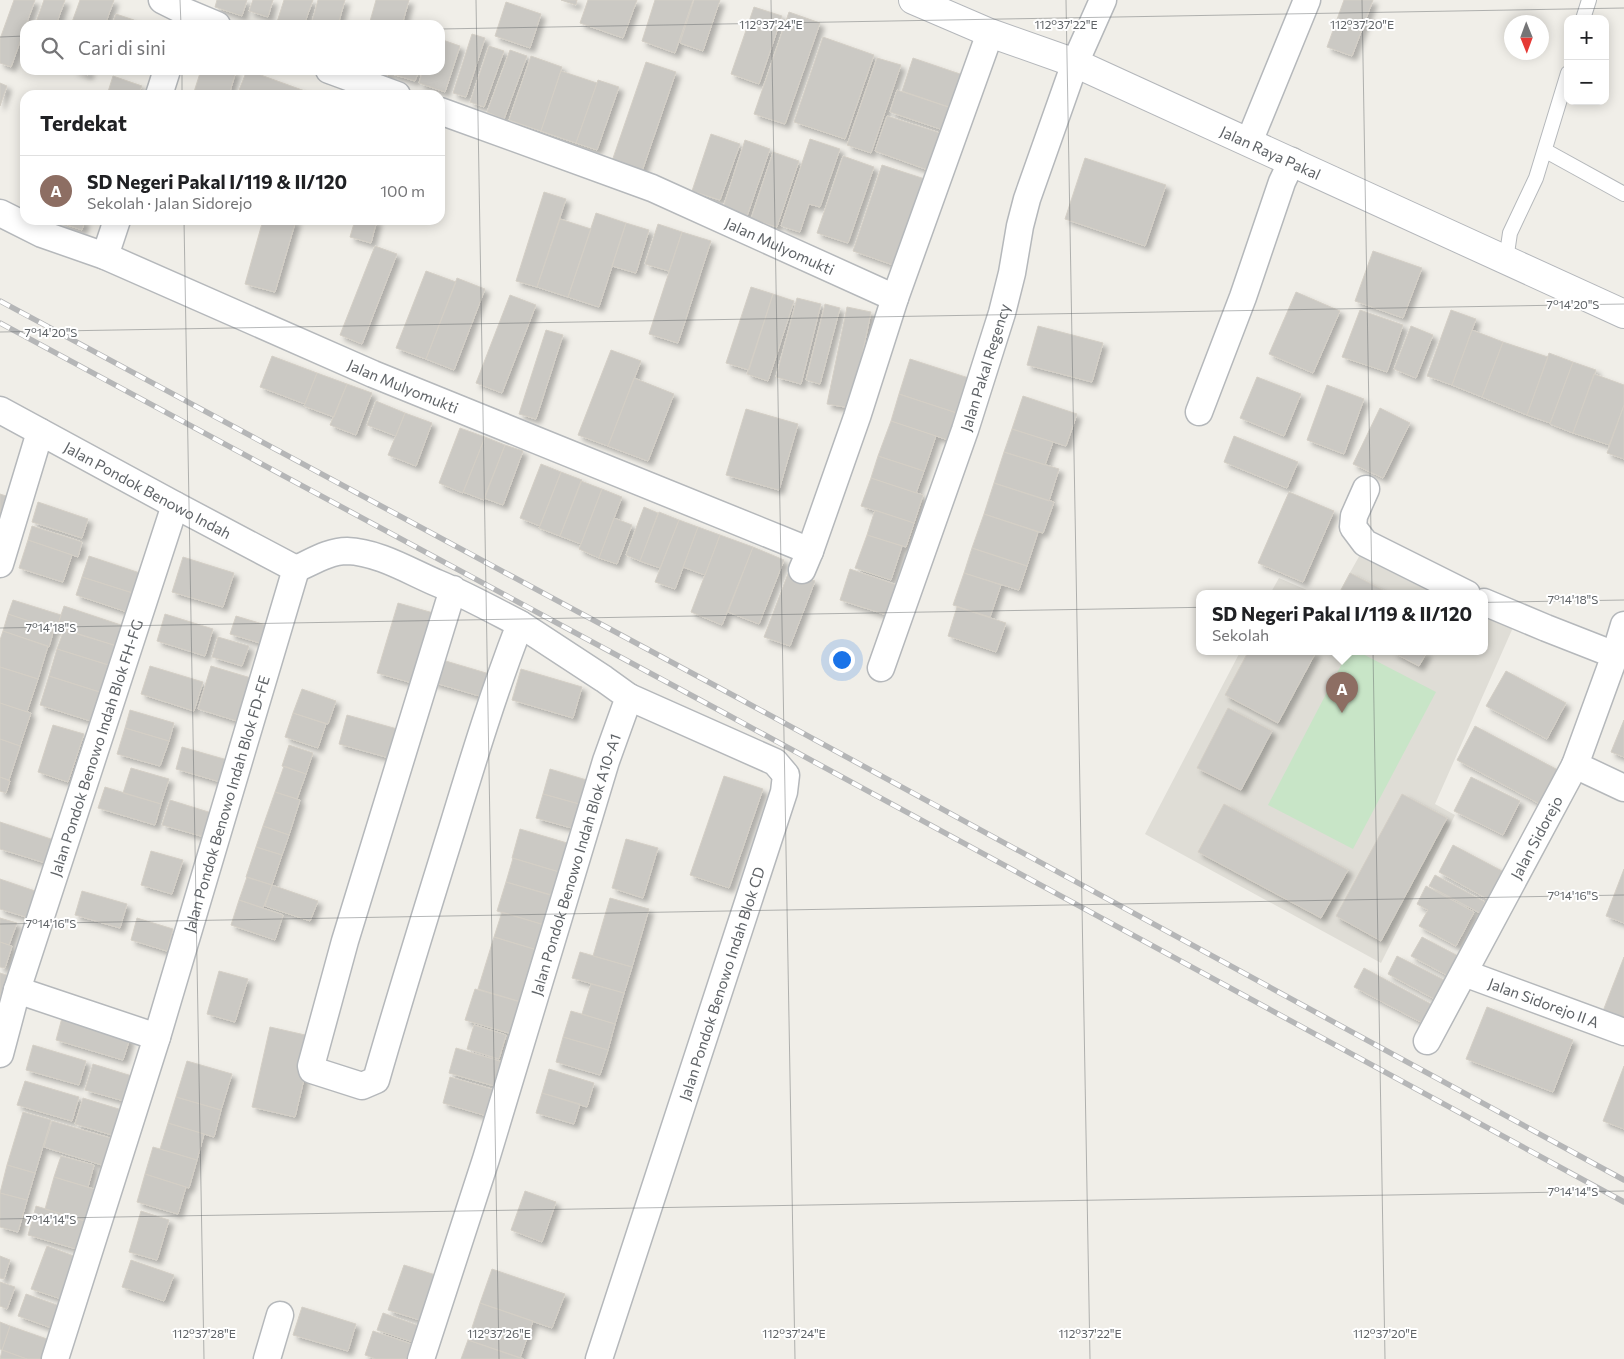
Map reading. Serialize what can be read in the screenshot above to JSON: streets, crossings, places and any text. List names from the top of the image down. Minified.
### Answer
{"streets":{"main road":["Jalan Raya Pakal"],"street":["Jalan Mulyomukti","Jalan Pakal Regency","Jalan Pondok Benowo Indah","Jalan Pondok Benowo Indah Blok FH-FG","Jalan Pondok Benowo Indah Blok FD-FE","Jalan Sidorejo","Jalan Pondok Benowo Indah Blok A10-A1","Jalan Pondok Benowo Indah Blok CD","Jalan Sidorejo II A"]},"crossings":[["Jalan Raya Pakal","Jalan Mulyomukti"],["Jalan Raya Pakal","Jalan Pakal Regency"],["Jalan Pondok Benowo Indah","Jalan Pondok Benowo Indah Blok FH-FG"],["Jalan Pondok Benowo Indah","Jalan Pondok Benowo Indah Blok FD-FE"],["Jalan Sidorejo","Jalan Sidorejo II A"],["Jalan Pondok Benowo Indah Blok A10-A1","Jalan Pondok Benowo Indah Blok CD"]],"north":"bottom","page":{"map_buttons":["+","−"],"search":"Cari di sini","heading":"Terdekat","list":[{"mark":"A","name":"SD Negeri Pakal I/119 & II/120","note":"Sekolah · Jalan Sidorejo","value":"100 m"}],"popup":["SD Negeri Pakal I/119 & II/120","Sekolah"],"pins":"A"},"coordinates":["112°37'24\"E","112°37'22\"E","112°37'20\"E","7°14'20\"S","7°14'18\"S","7°14'16\"S","7°14'14\"S","112°37'28\"E","112°37'26\"E"]}
